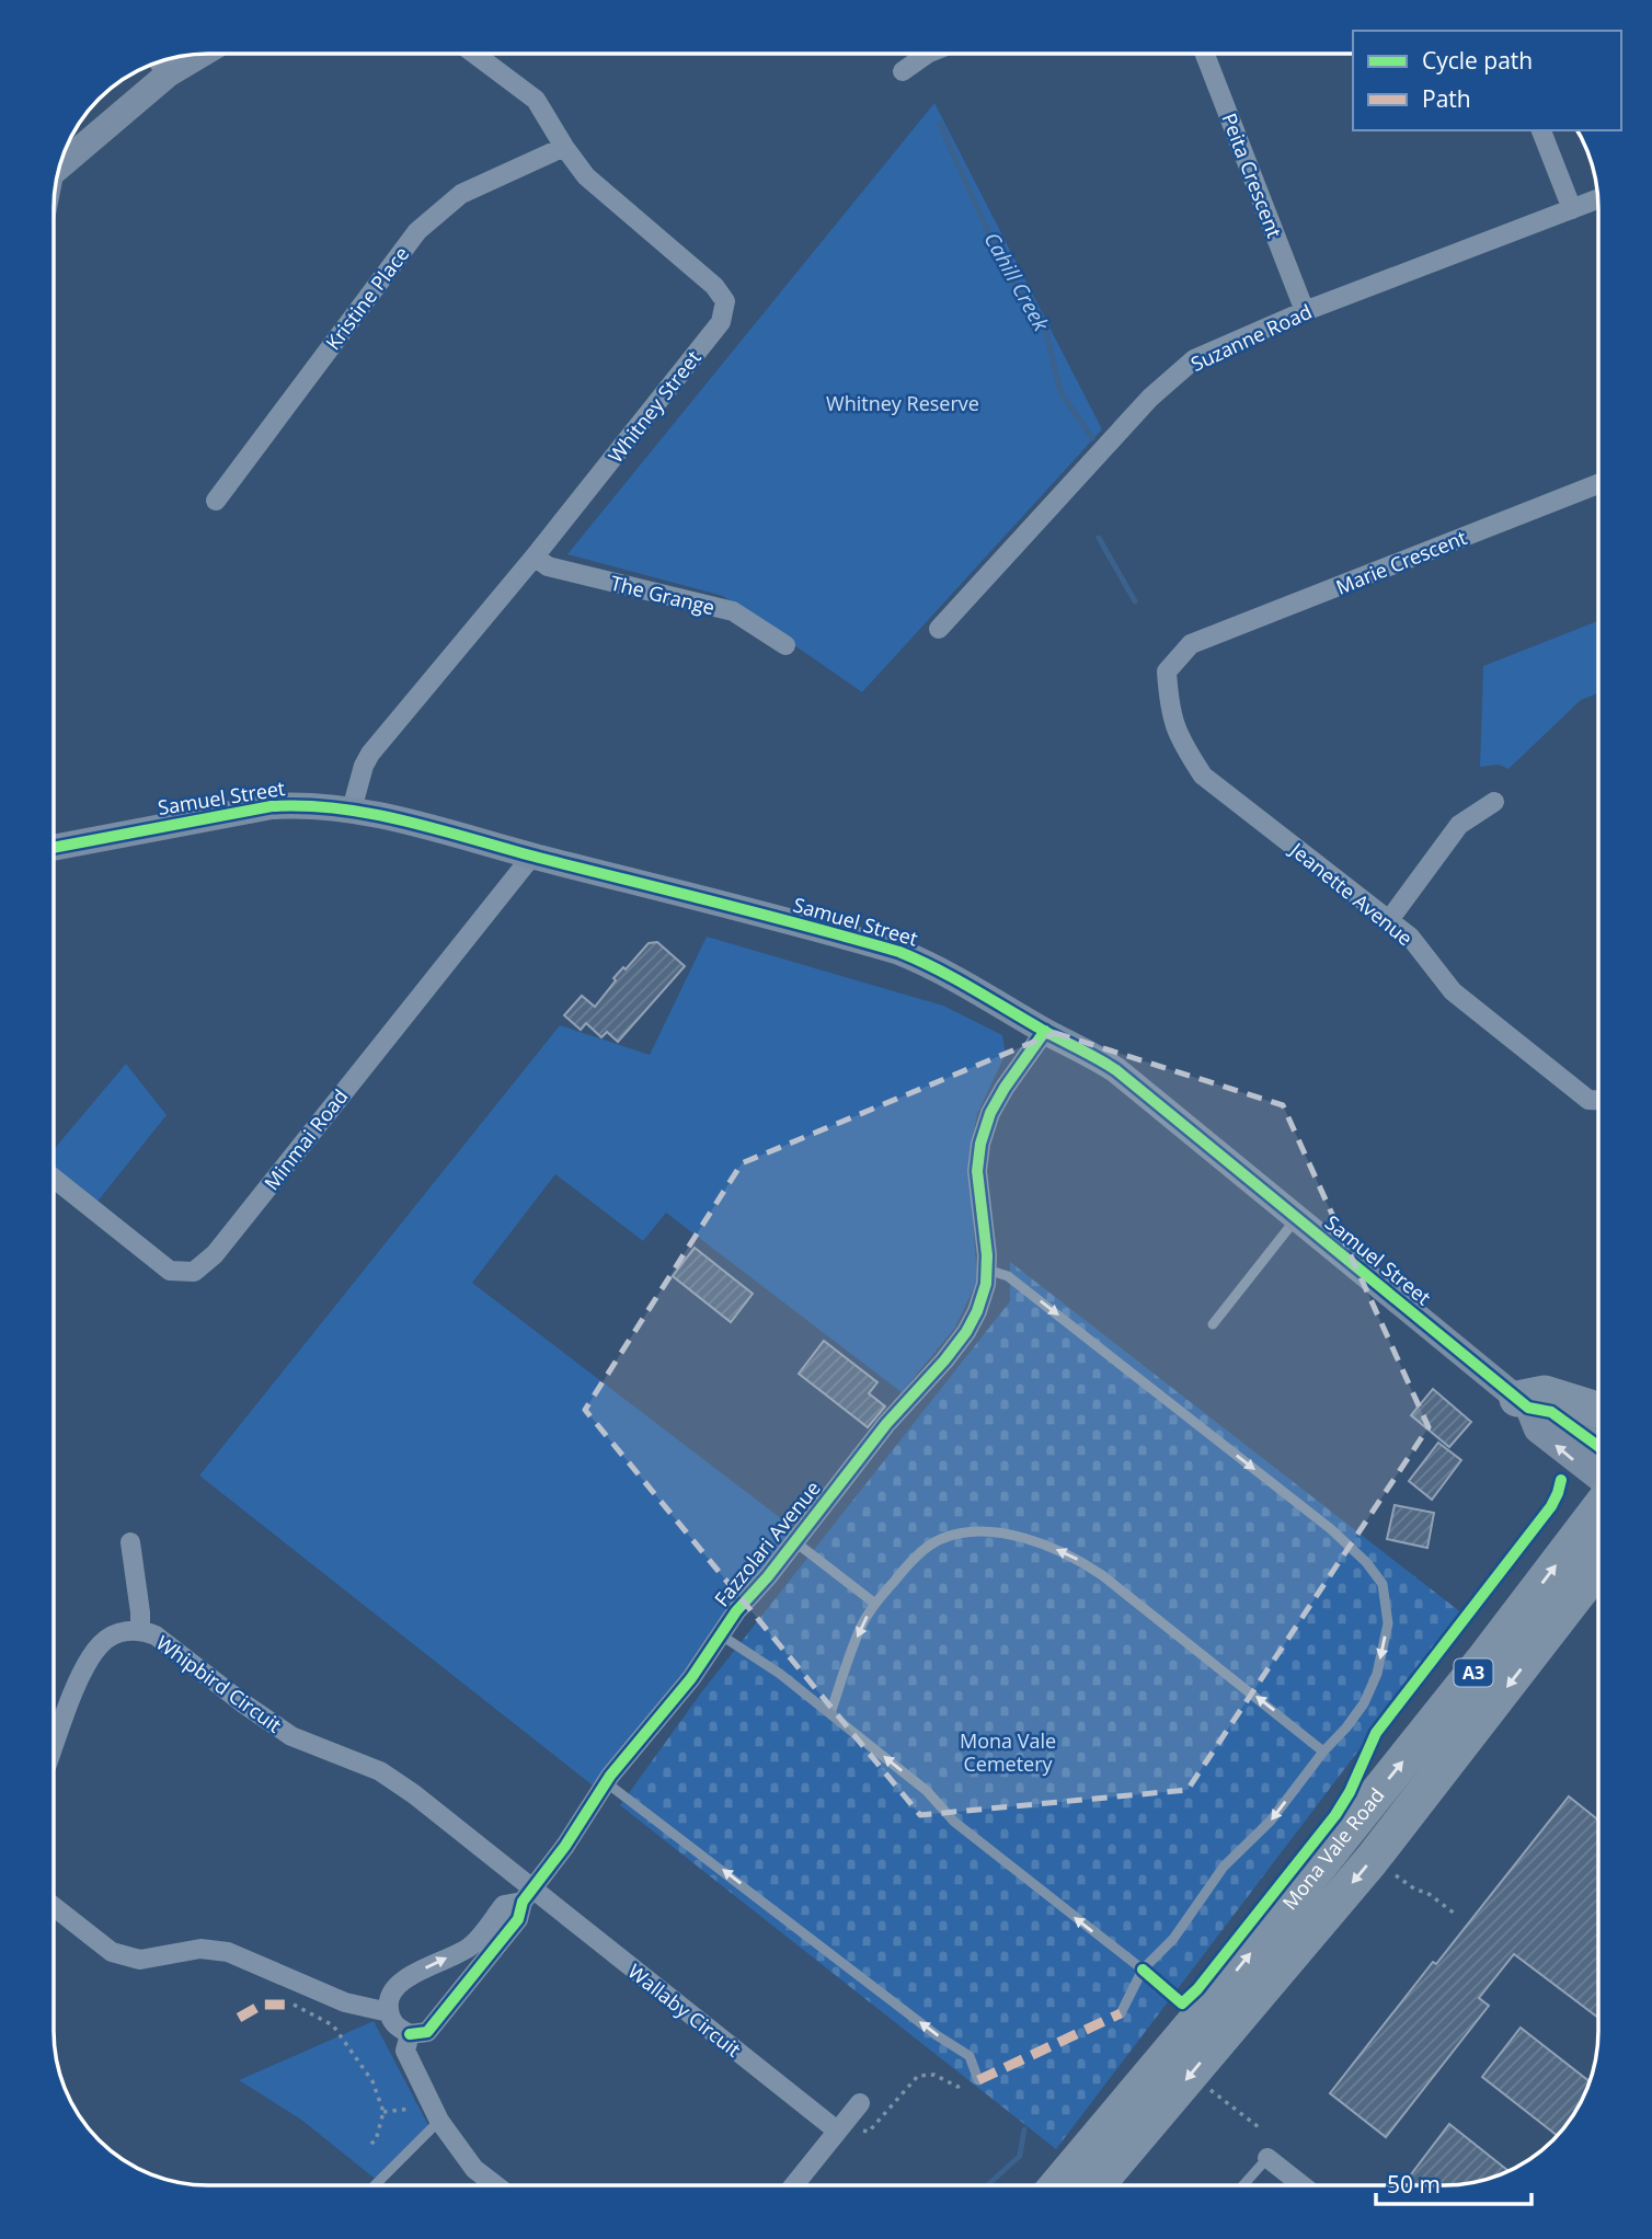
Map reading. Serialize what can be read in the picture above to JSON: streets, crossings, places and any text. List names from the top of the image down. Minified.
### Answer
{"streets":{"highway":["A3","Mona Vale Road"],"street":["Peita Crescent","Kristine Place","Suzanne Road","Whitney Street","Marie Crescent","The Grange","Samuel Street","Jeanette Avenue","Minmai Road","Fazzolari Avenue","Whipbird Circuit","Wallaby Circuit"]},"crossings":[["Peita Crescent","Suzanne Road"],["Kristine Place","Whitney Street"],["Whitney Street","The Grange"],["Whitney Street","Samuel Street"],["Marie Crescent","Jeanette Avenue"],["Samuel Street","Minmai Road"],["Samuel Street","Fazzolari Avenue"],["Fazzolari Avenue","Whipbird Circuit"],["Fazzolari Avenue","Wallaby Circuit"],["Whipbird Circuit","Wallaby Circuit"]],"water":["Cahill Creek"],"parks":["Whitney Reserve","Mona Vale Cemetery"],"legend":["Cycle path","Path"],"scale_bar":"50 m"}
